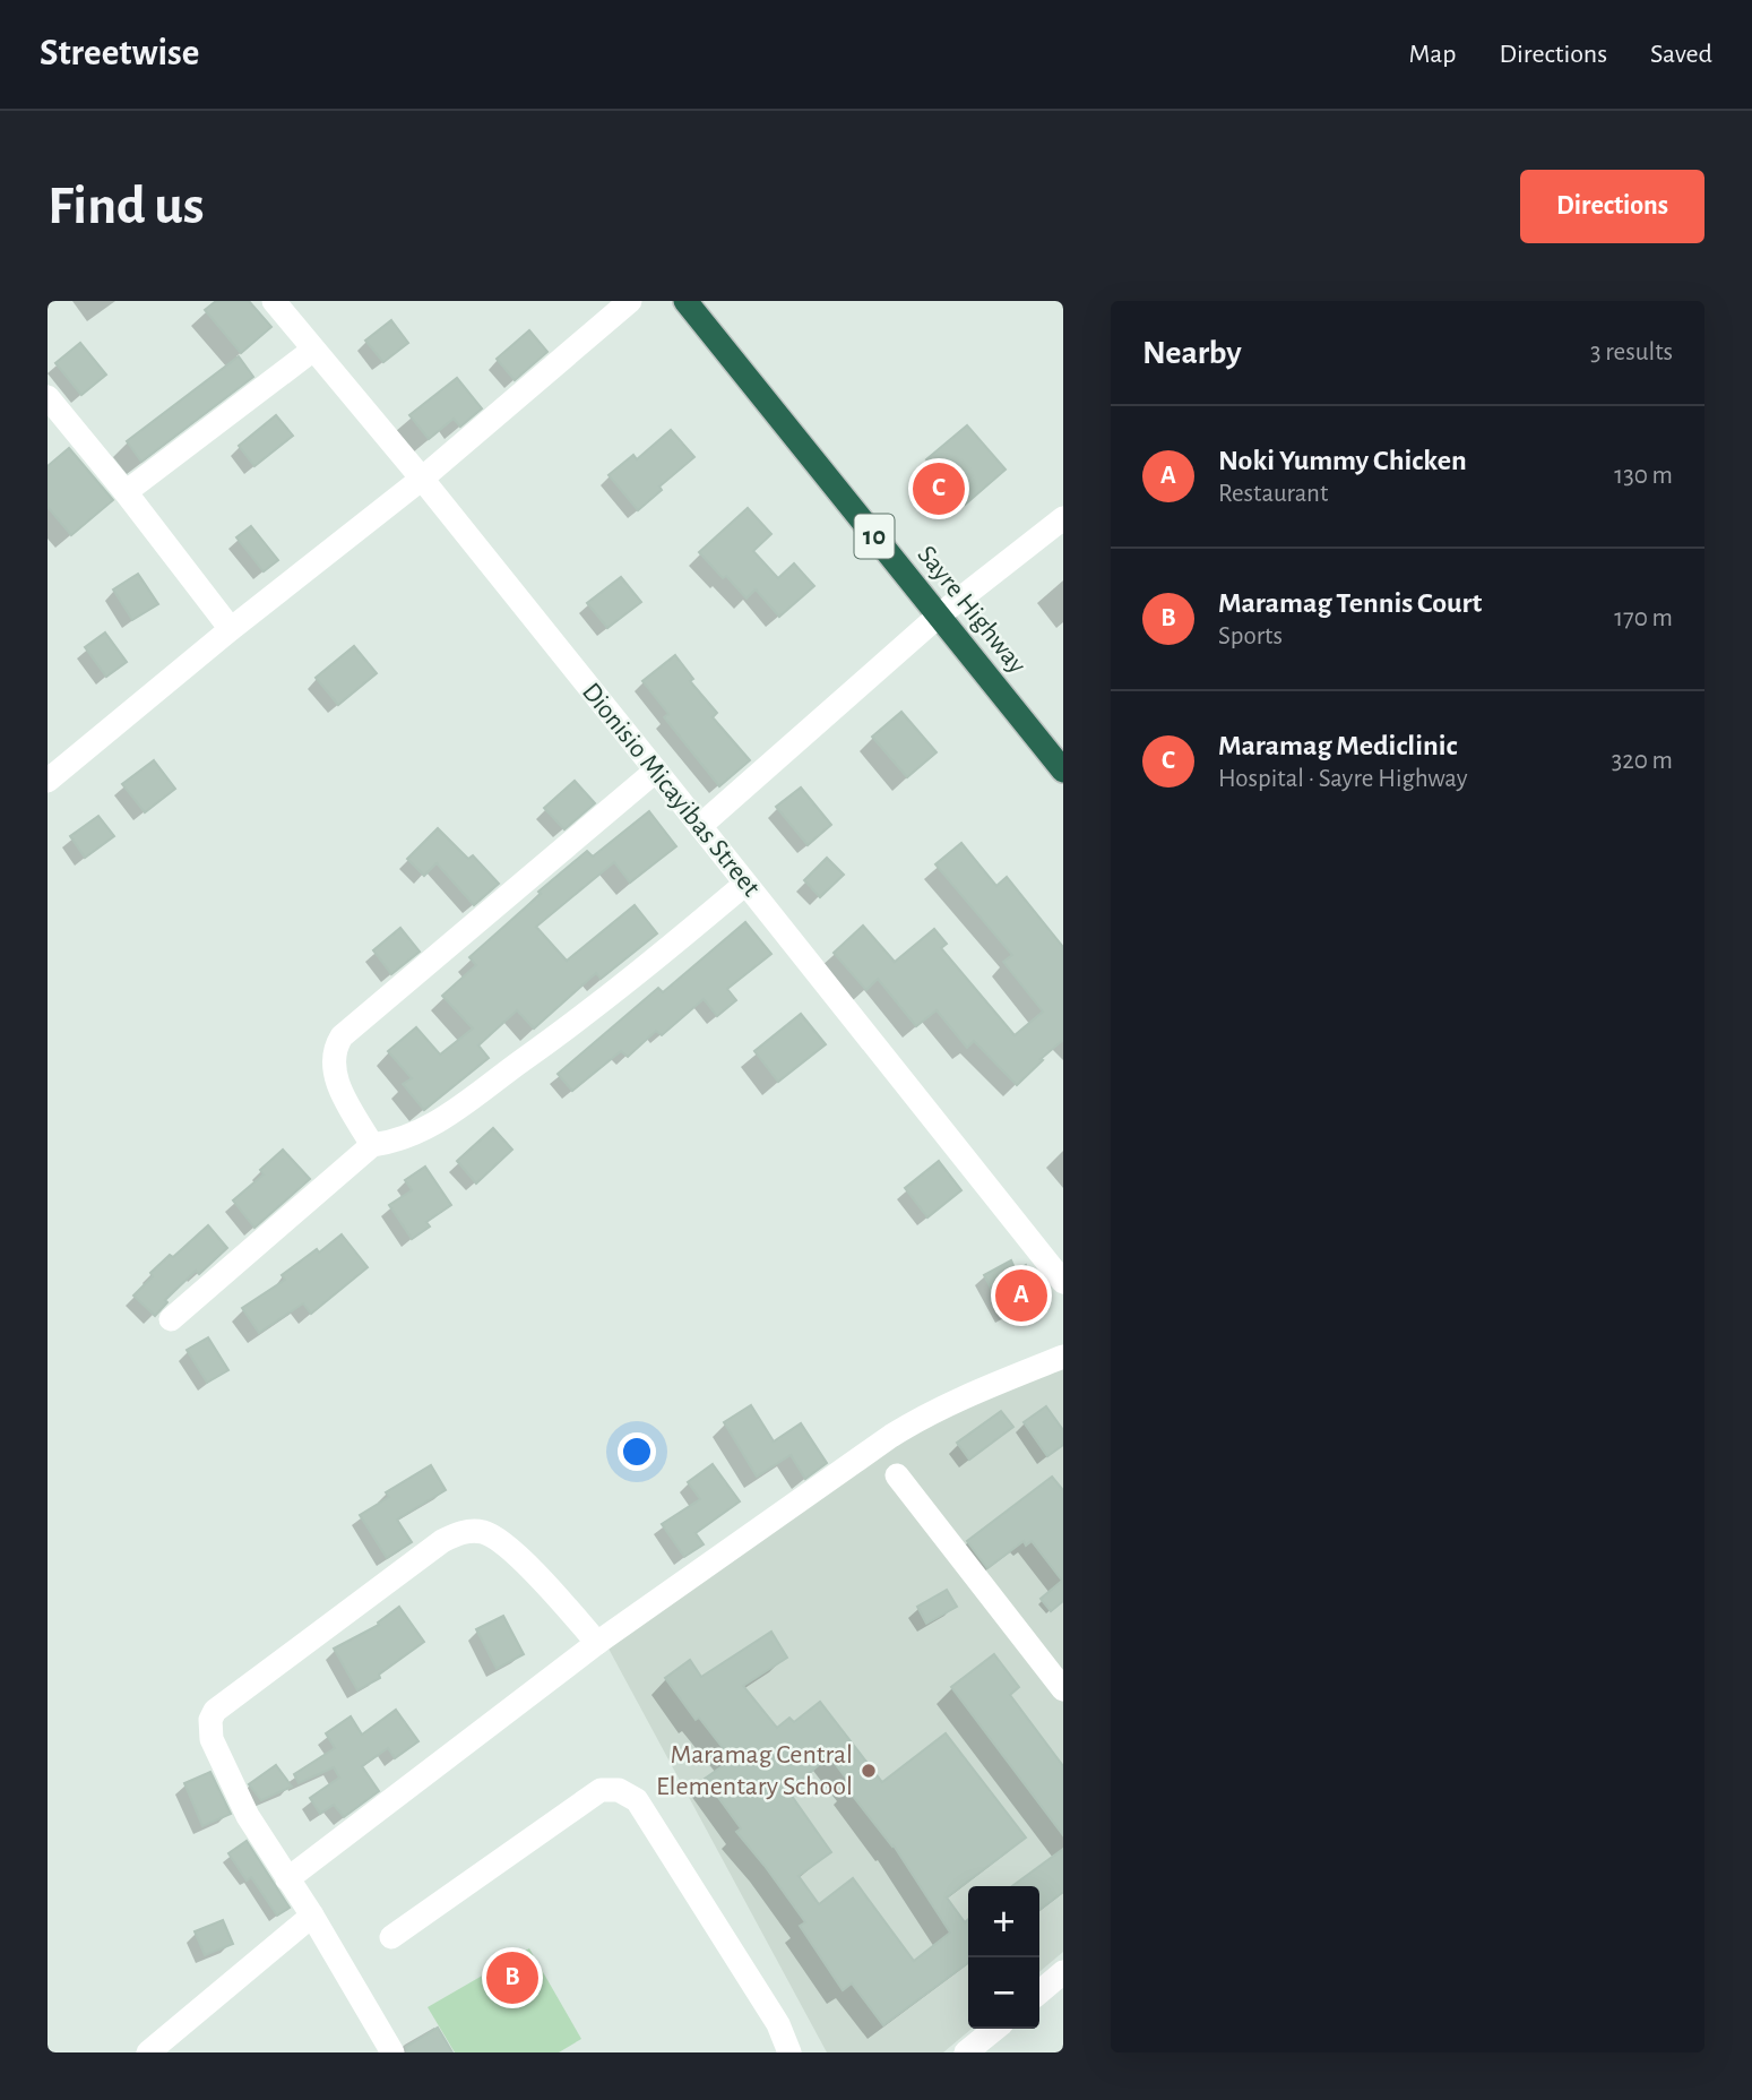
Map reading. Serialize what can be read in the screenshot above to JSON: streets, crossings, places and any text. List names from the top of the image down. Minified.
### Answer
{"streets":{"highway":["10","Sayre Highway"],"street":["Dionisio Micayibas Street"]},"places":["Maramag Central Elementary School"],"page":{"header":"Streetwise","nav":["Map","Directions","Saved"],"buttons":"Directions","title":"Find us","heading":["Nearby","3 results"],"list":[{"mark":"A","name":"Noki Yummy Chicken","note":"Restaurant","value":"130 m"},{"mark":"B","name":"Maramag Tennis Court","note":"Sports","value":"170 m"},{"mark":"C","name":"Maramag Mediclinic","note":"Hospital · Sayre Highway","value":"320 m"}],"pins":["C","A","B"],"map_buttons":["+","−"]}}
